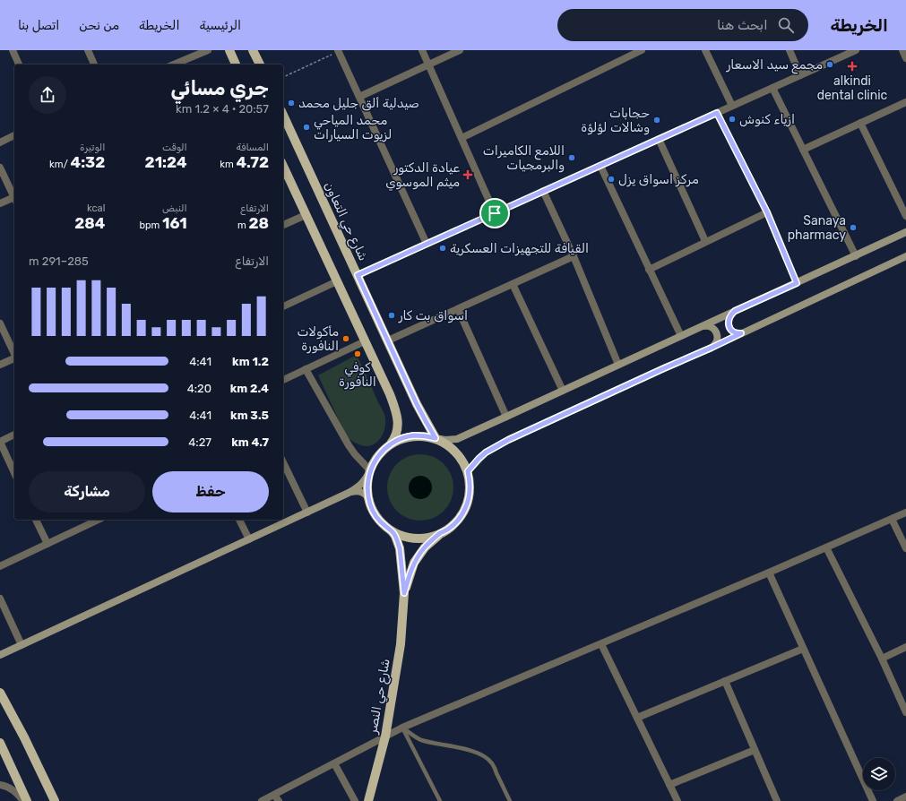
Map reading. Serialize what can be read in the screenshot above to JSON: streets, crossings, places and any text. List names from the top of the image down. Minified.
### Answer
{"streets":{"main road":["شارع حي التعاون","شارع حي النصر"]},"places":{"other":["مجمع سيد الاسعار","صيدلية ألق جليل محمد","ازياء كنوش","حجابات وشالات لؤلؤة","محمد المياحي لزيوت السيارات","اللامع الكاميرات والبرمجيات","مركز اسواق يزل","Sanaya pharmacy","القيافة للتجهيزات العسكرية","اسواق بت كار","مأكولات النافورة","كوفي النافورة"],"health":["alkindi dental clinic","عيادة الدكتور ميثم الموسوي"]},"page":{"header":"الخريطة","search":"ابحث هنا","nav":["الرئيسية","الخريطة","من نحن","اتصل بنا"],"heading":["جري مسائي","20:57 · 4 × 1.2 km"],"stats":[["المسافة","4.72 km"],["الوقت","21:24"],["الوتيرة","4:32 /km"],["الارتفاع","28 m"],["النبض","161 bpm"],["kcal","284"]],"chart":["الارتفاع","285–291 m"],"list":[{"name":"1.2 km","note":"4:41"},{"name":"2.4 km","note":"4:20"},{"name":"3.5 km","note":"4:41"},{"name":"4.7 km","note":"4:27"}],"buttons":["حفظ","مشاركة"]}}
